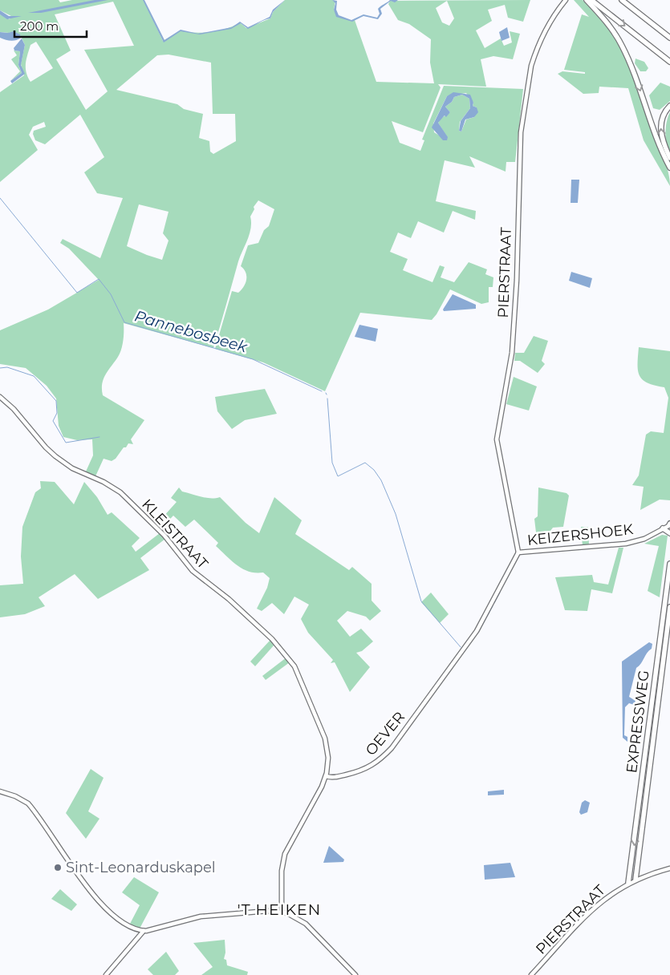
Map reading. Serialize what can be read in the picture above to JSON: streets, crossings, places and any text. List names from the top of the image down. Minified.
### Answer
{"streets":{"highway":["EXPRESSWEG"],"street":["PIERSTRAAT","KLEISTRAAT","KEIZERSHOEK","OEVER"]},"crossings":[["PIERSTRAAT","KEIZERSHOEK"],["PIERSTRAAT","EXPRESSWEG"],["PIERSTRAAT","OEVER"],["KLEISTRAAT","OEVER"],["KEIZERSHOEK","OEVER"]],"districts":["'T HEIKEN"],"water":["Pannebosbeek"],"places":["Sint-Leonarduskapel"],"scale_bar":"200 m"}
